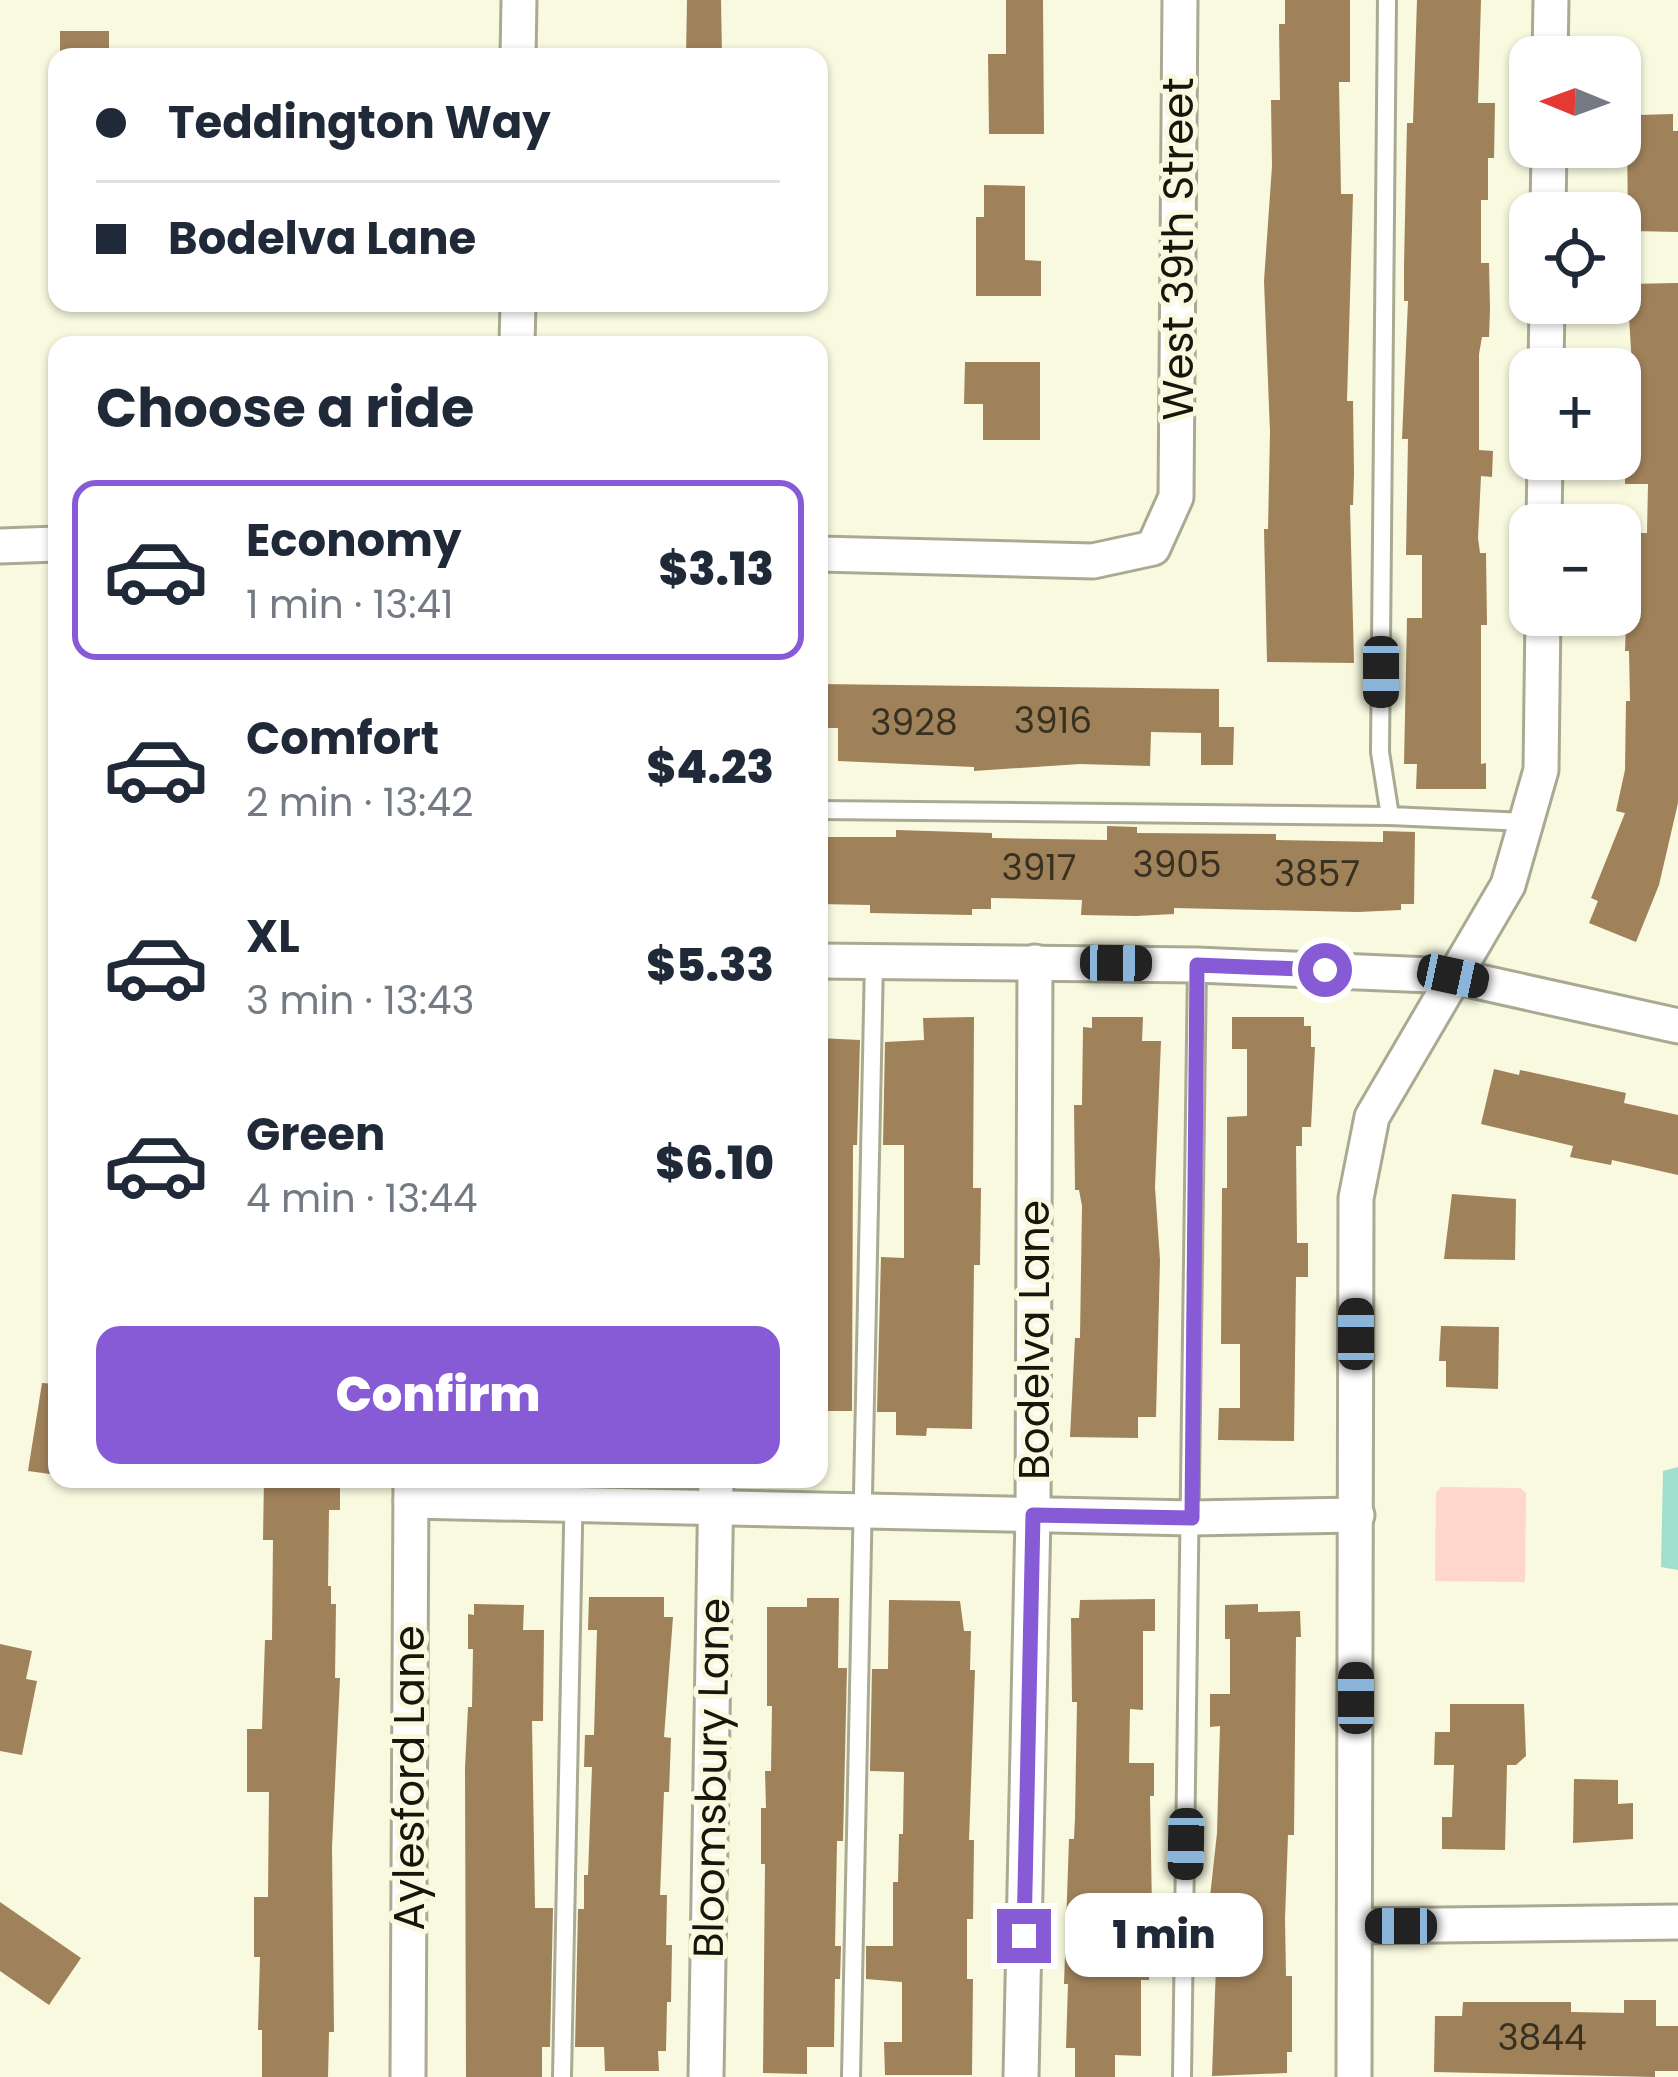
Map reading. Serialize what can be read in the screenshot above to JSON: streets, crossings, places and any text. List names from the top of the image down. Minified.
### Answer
{"streets":{"street":["West 39th Street","Bodelva Lane","Aylesford Lane","Bloomsbury Lane"]},"house_numbers":["3916","3928","3905","3917","3857","3844"],"north":"left","page":{"map_buttons":["+","−"],"banner":["Teddington Way","Bodelva Lane"],"heading":"Choose a ride","list":[{"name":"Economy","note":"1 min · 13:41","value":"$3.13"},{"name":"Comfort","note":"2 min · 13:42","value":"$4.23"},{"name":"XL","note":"3 min · 13:43","value":"$5.33"},{"name":"Green","note":"4 min · 13:44","value":"$6.10"}],"buttons":"Confirm","bubble":"1 min"}}
